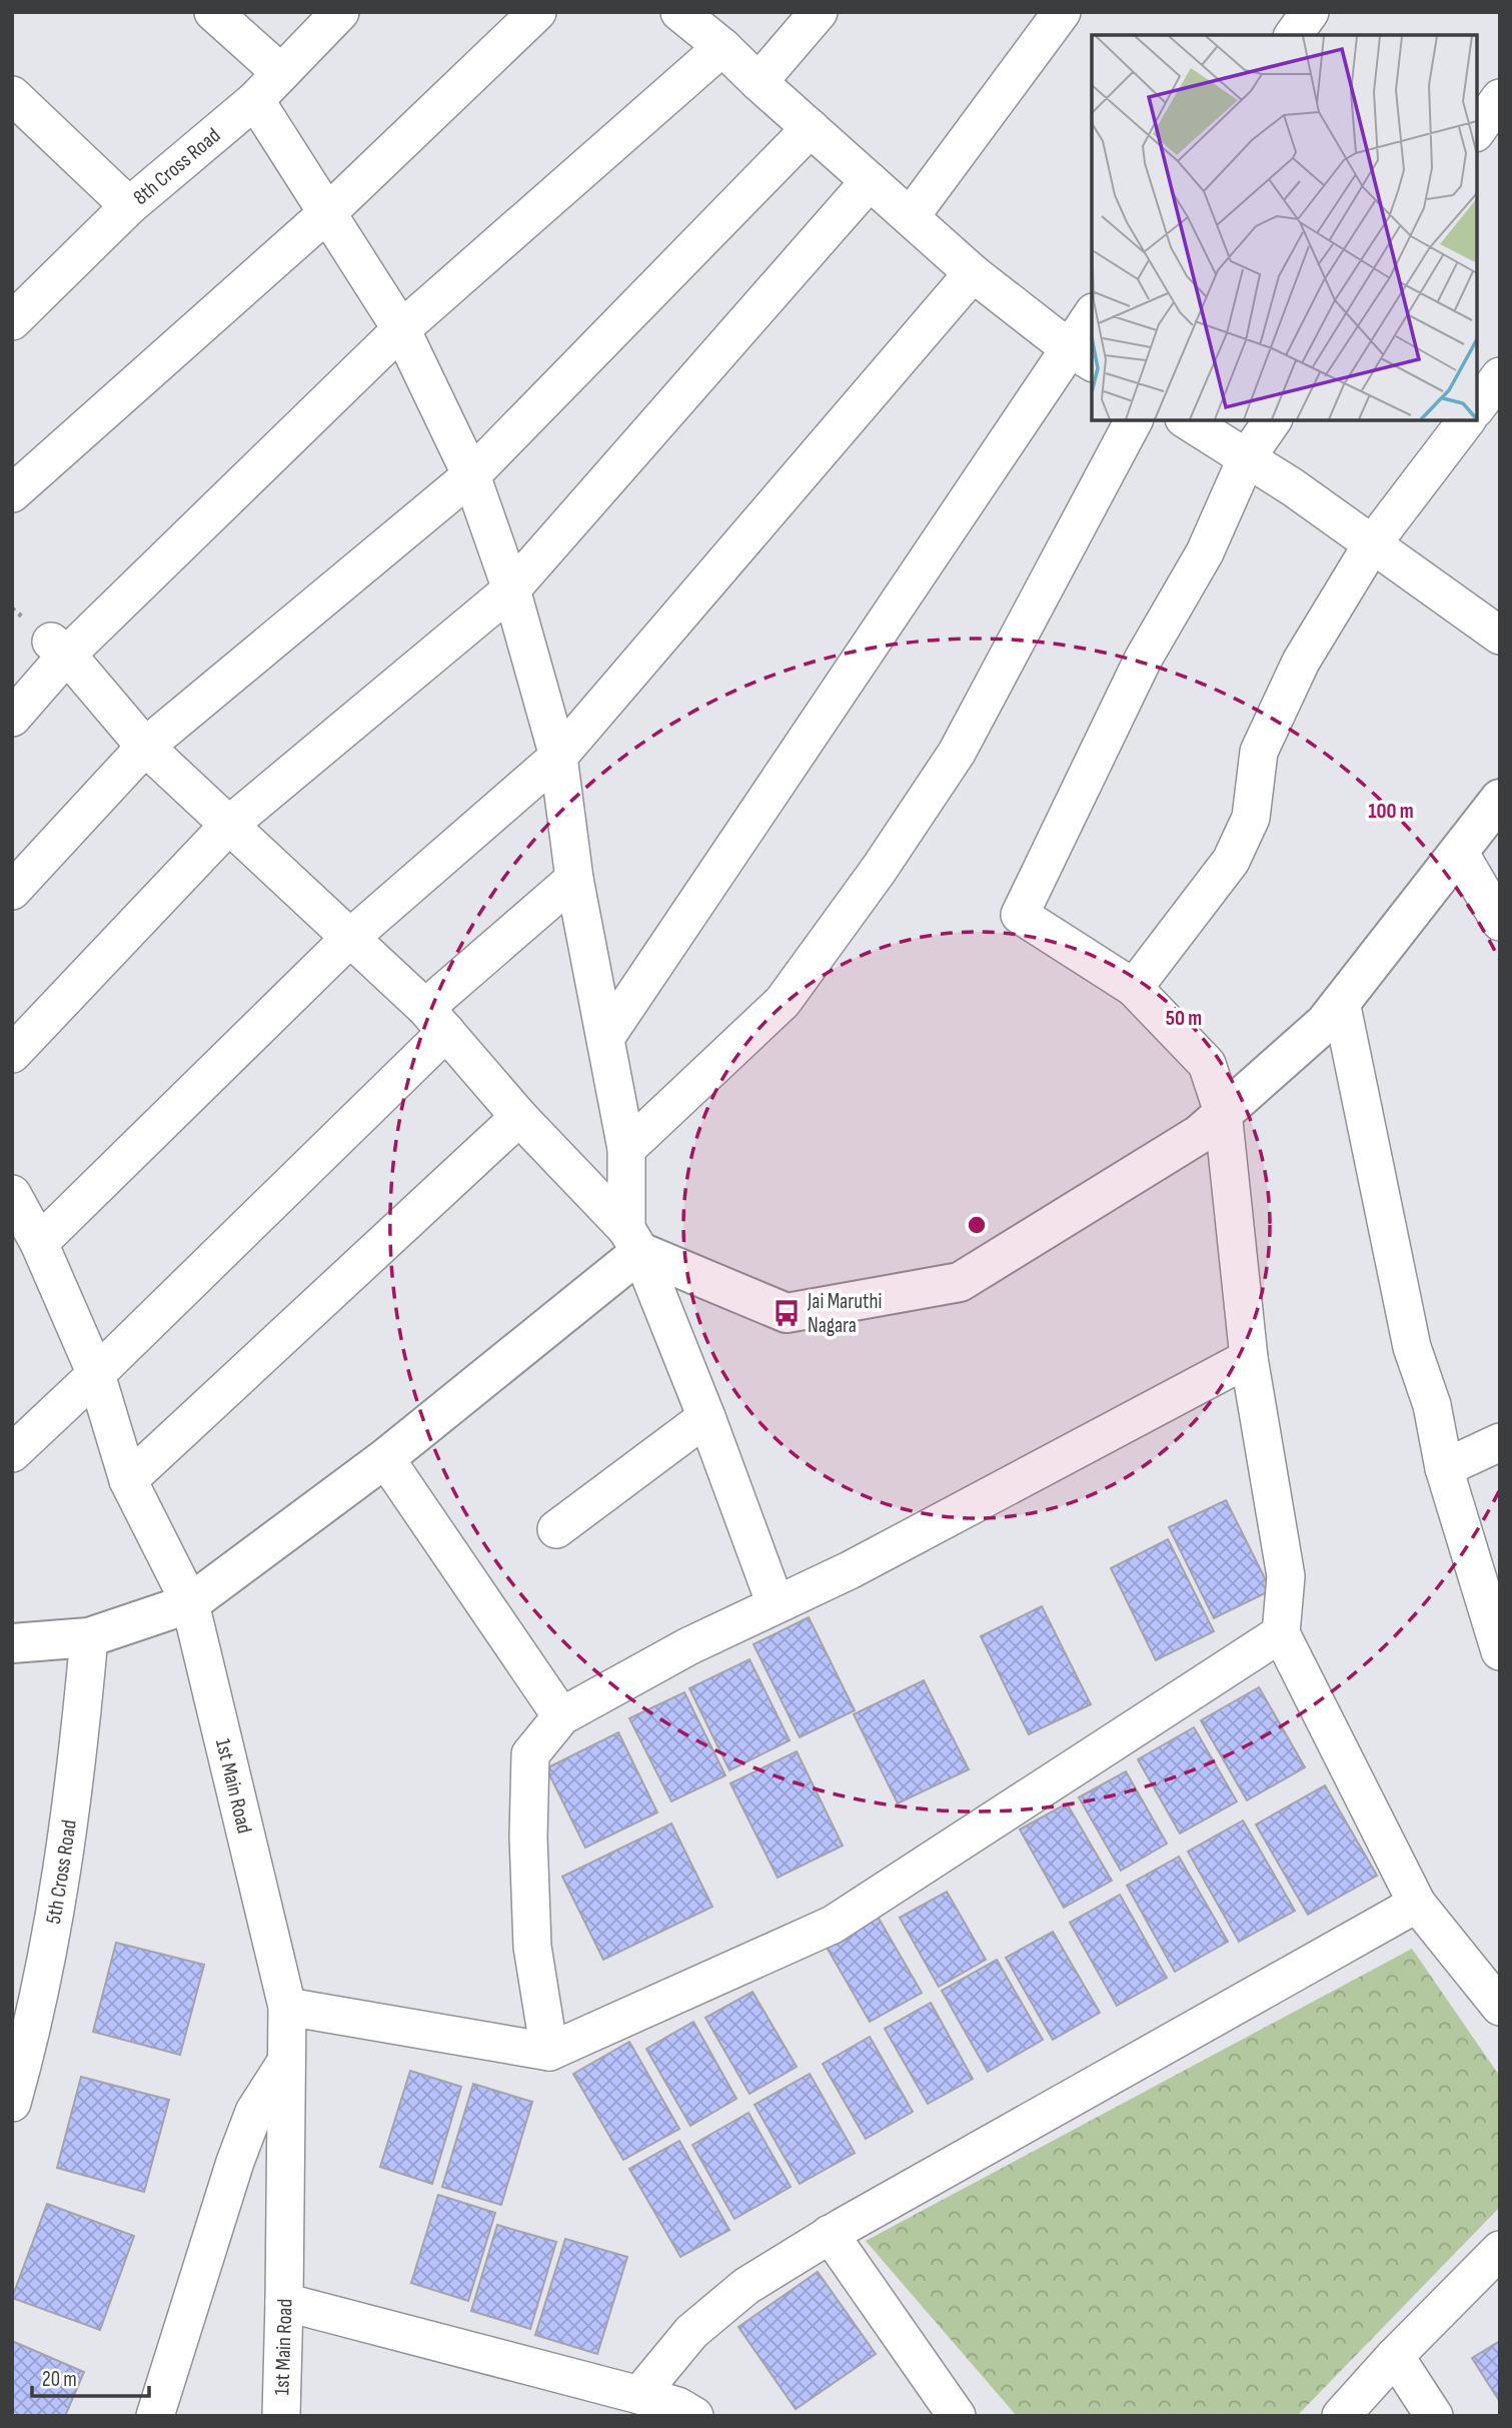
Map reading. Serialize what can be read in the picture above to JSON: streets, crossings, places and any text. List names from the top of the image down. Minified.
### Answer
{"streets":{"street":["8th Cross Road","1st Main Road","5th Cross Road"]},"places":{"bus stop":["Jai Maruthi Nagara"]},"scale_bar":"20 m","rings":["100 m","50 m"]}
